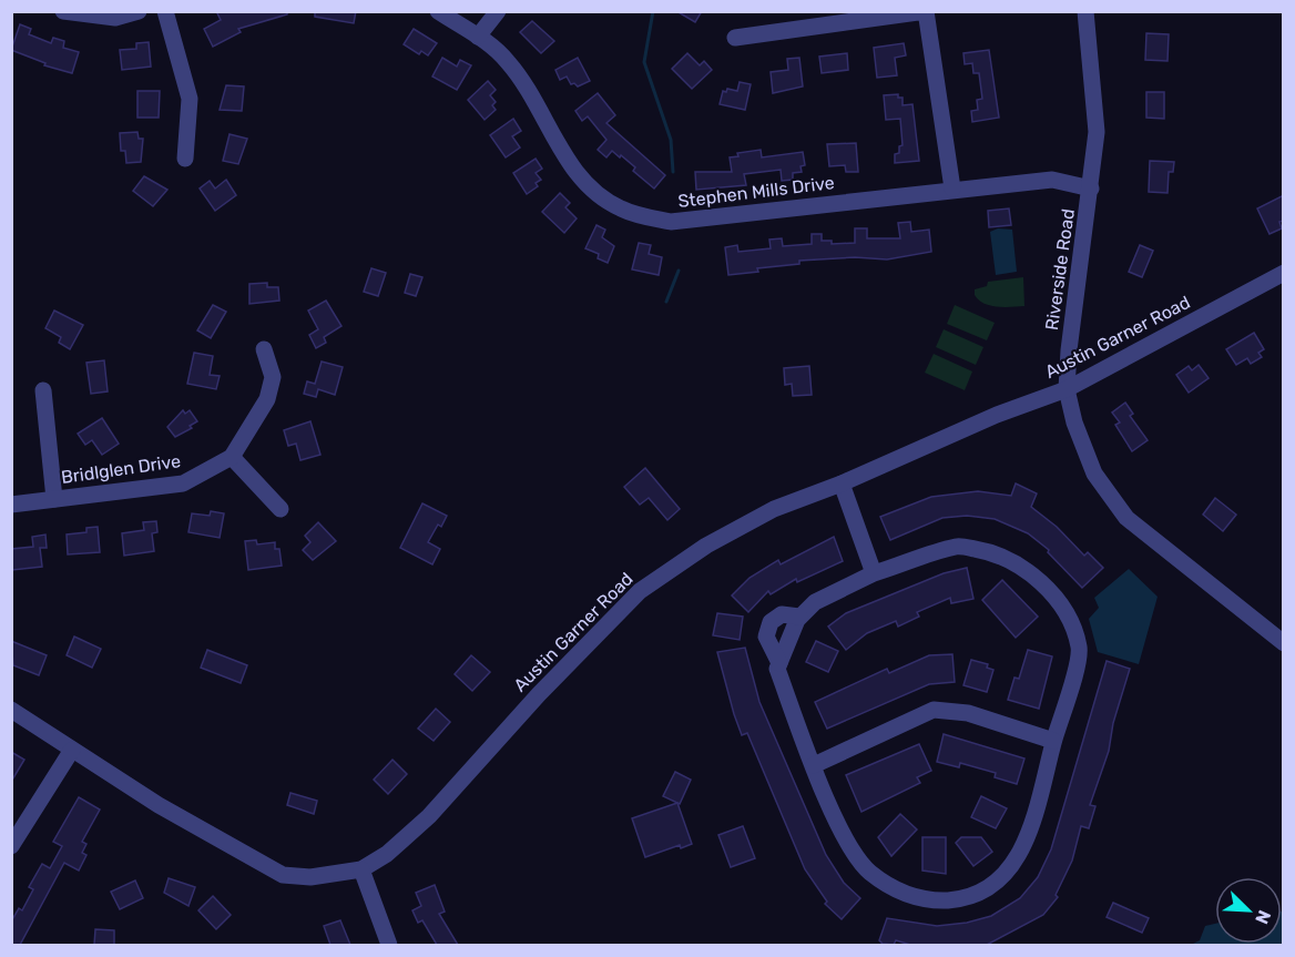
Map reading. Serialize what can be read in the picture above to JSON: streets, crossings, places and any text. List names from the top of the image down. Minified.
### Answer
{"streets":{"street":["Stephen Mills Drive","Riverside Road","Austin Garner Road","Bridlglen Drive"]},"crossings":[["Stephen Mills Drive","Riverside Road"],["Riverside Road","Austin Garner Road"]],"north":"bottom right"}
